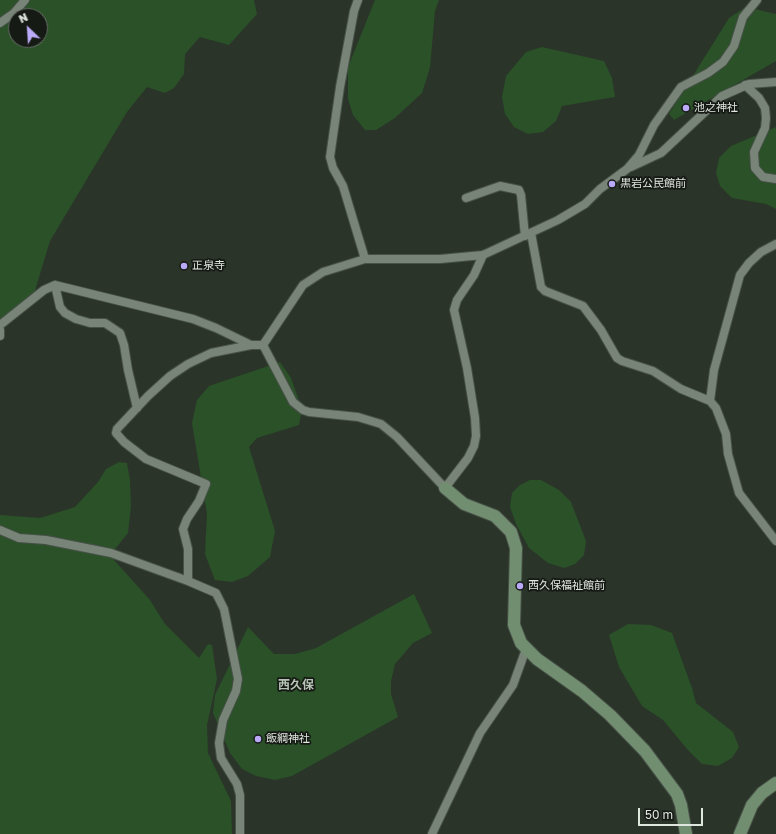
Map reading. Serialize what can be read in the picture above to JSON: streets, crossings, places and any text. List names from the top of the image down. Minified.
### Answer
{"districts":["西久保"],"places":["池之神社","黒岩公民館前","正泉寺","西久保福祉館前","飯綱神社"],"scale_bar":"50 m","north":"top left"}
